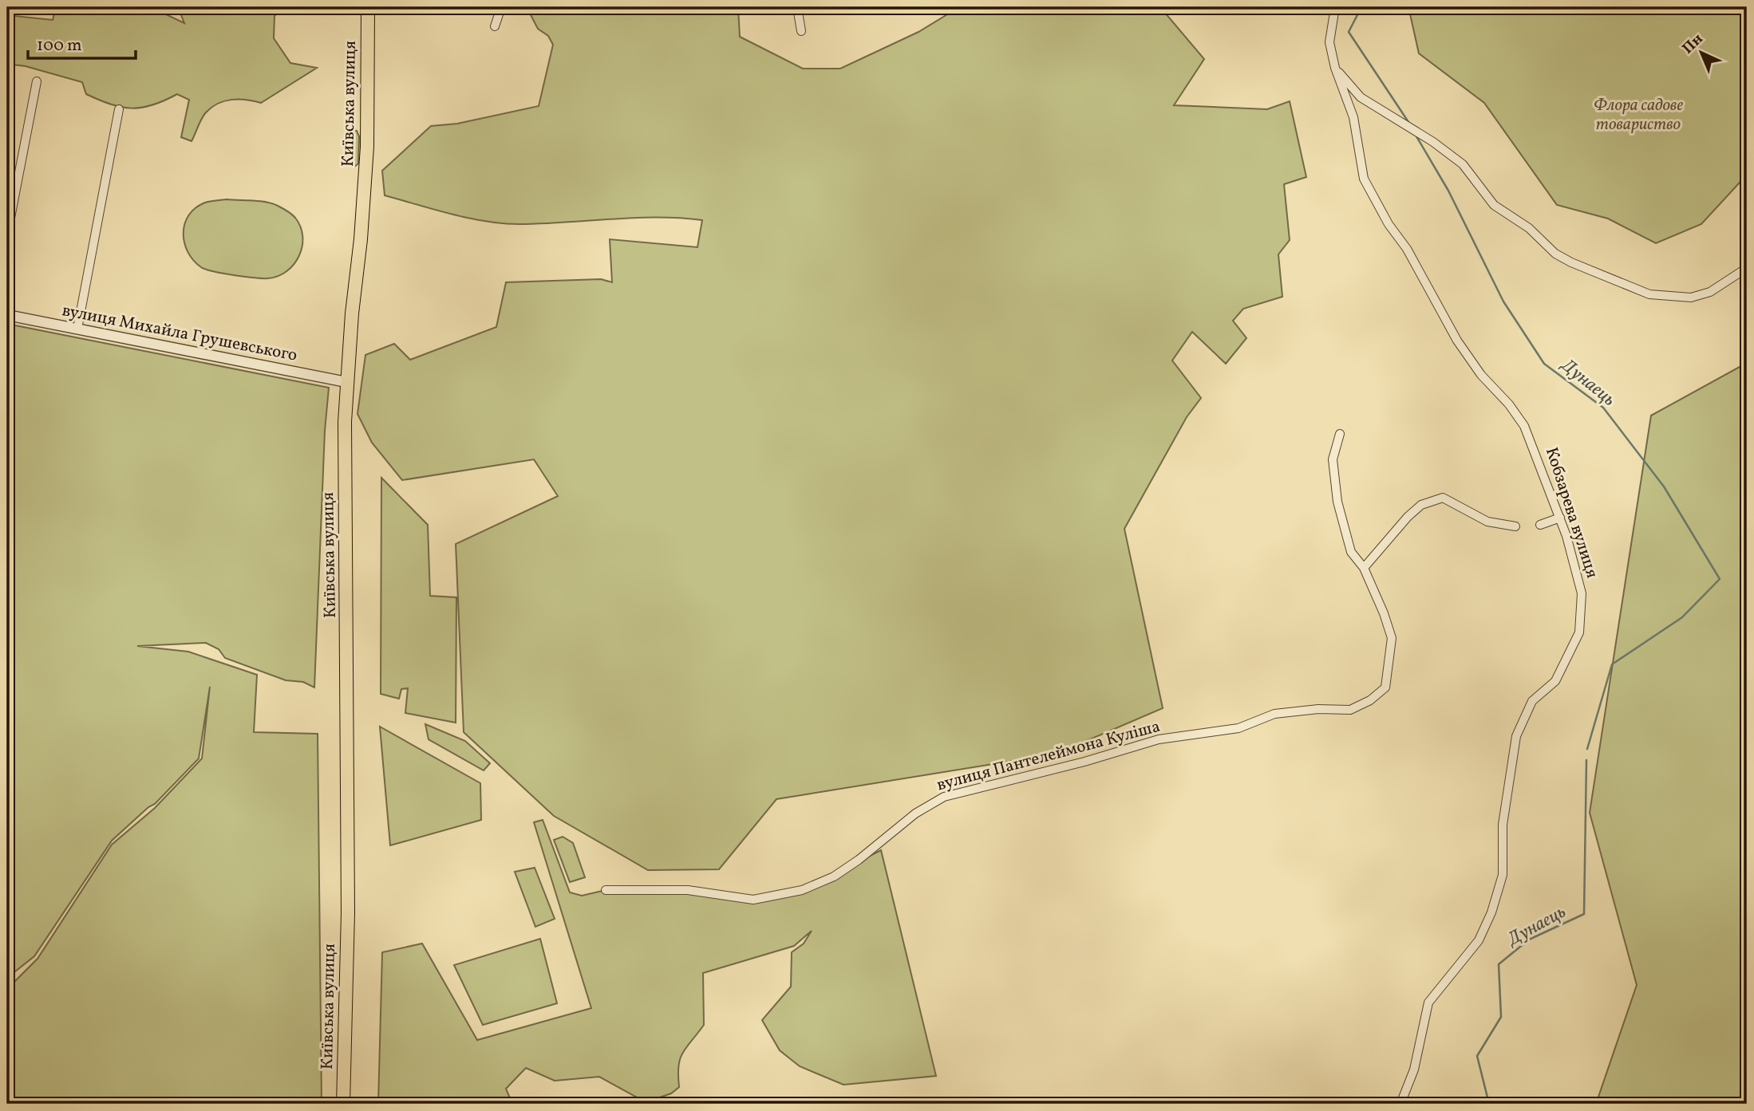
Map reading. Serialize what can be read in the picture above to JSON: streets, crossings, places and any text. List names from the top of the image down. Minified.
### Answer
{"streets":{"main road":["Київська вулиця"],"street":["вулиця Михайла Грушевського","Кобзарева вулиця","вулиця Пантелеймона Куліша"]},"crossings":[["Київська вулиця","вулиця Михайла Грушевського"]],"water":["Дунаець"],"parks":["Флора садове товариство"],"scale_bar":"100 m","north":"top left"}
